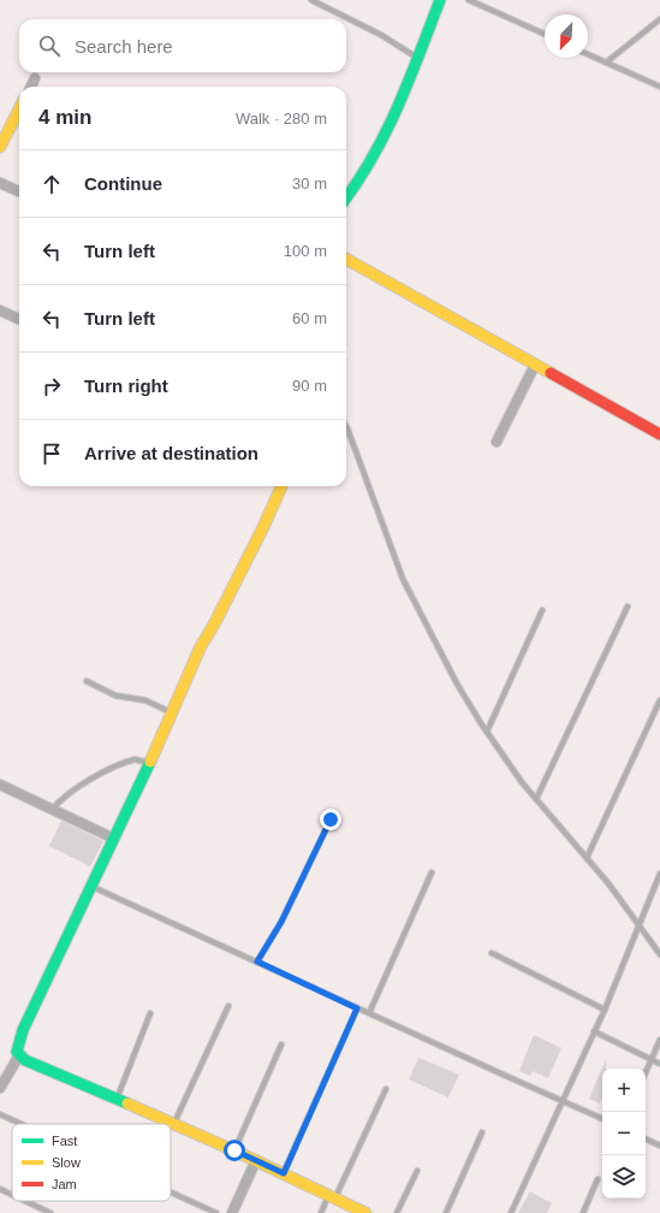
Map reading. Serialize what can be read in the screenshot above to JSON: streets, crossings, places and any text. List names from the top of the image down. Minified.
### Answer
{"legend":["Fast","Slow","Jam"],"north":"bottom left","page":{"search":"Search here","heading":["4 min","Walk · 280 m"],"list":[["Continue","30 m"],["Turn left","100 m"],["Turn left","60 m"],["Turn right","90 m"],"Arrive at destination"],"map_buttons":["+","−"]}}
